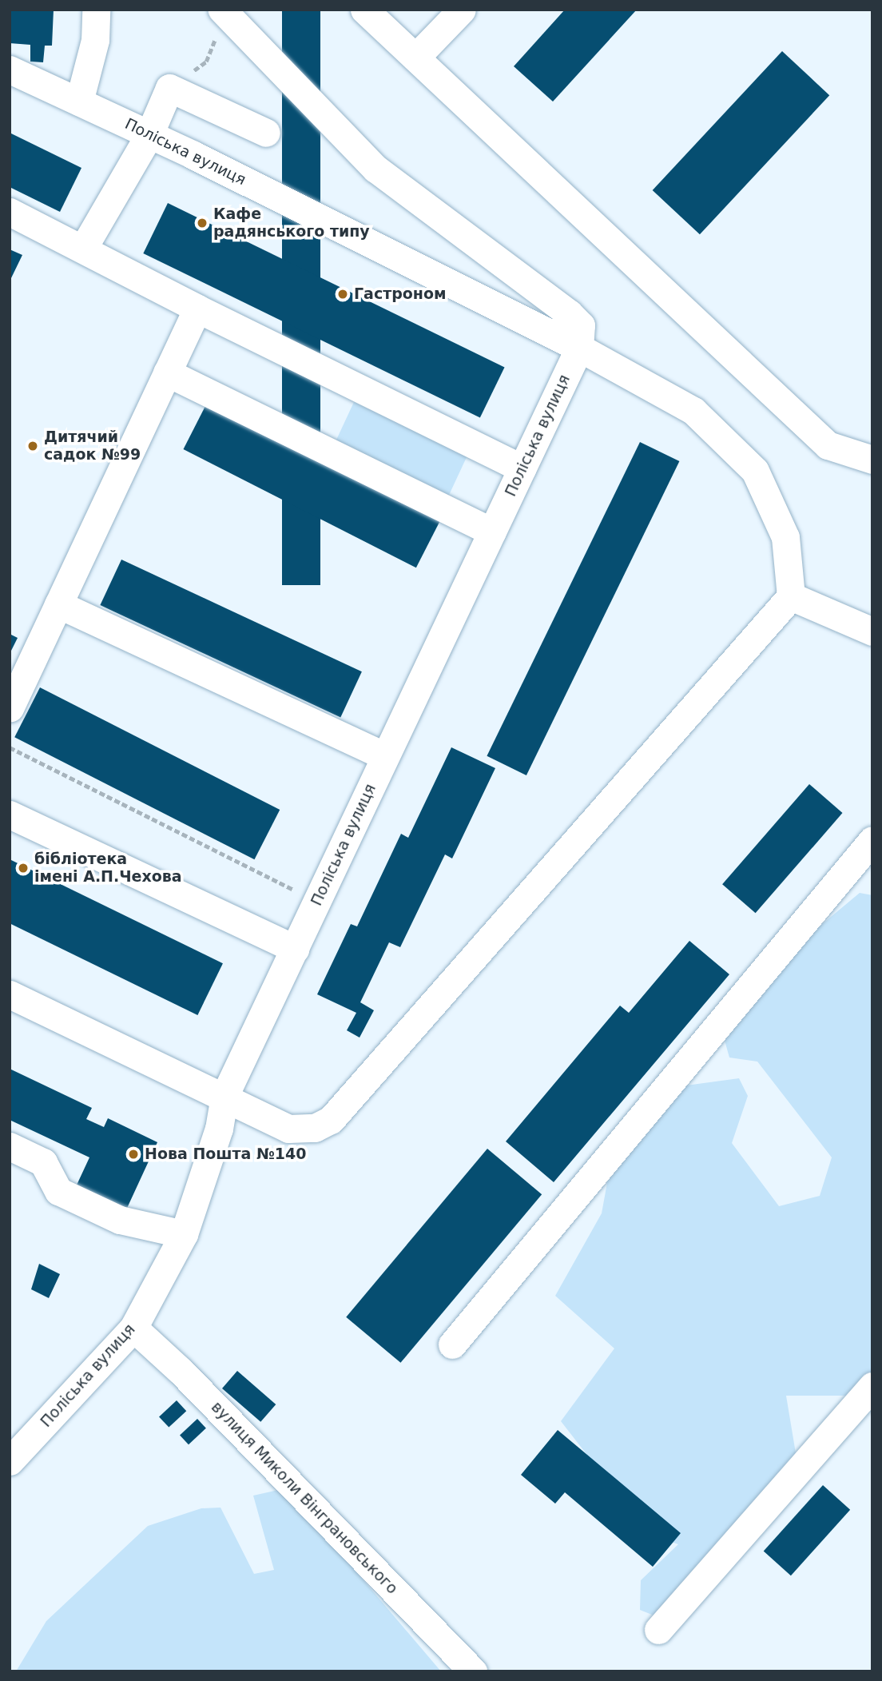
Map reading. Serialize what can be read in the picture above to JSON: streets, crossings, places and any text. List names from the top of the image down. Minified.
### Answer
{"streets":{"street":["Поліська вулиця","вулиця Миколи Вінграновського"]},"crossings":[["Поліська вулиця","вулиця Миколи Вінграновського"]],"places":["Кафе радянського типу","Гастроном","Дитячий садок №99","бібліотека імені А.П.Чехова","Нова Пошта №140"]}
